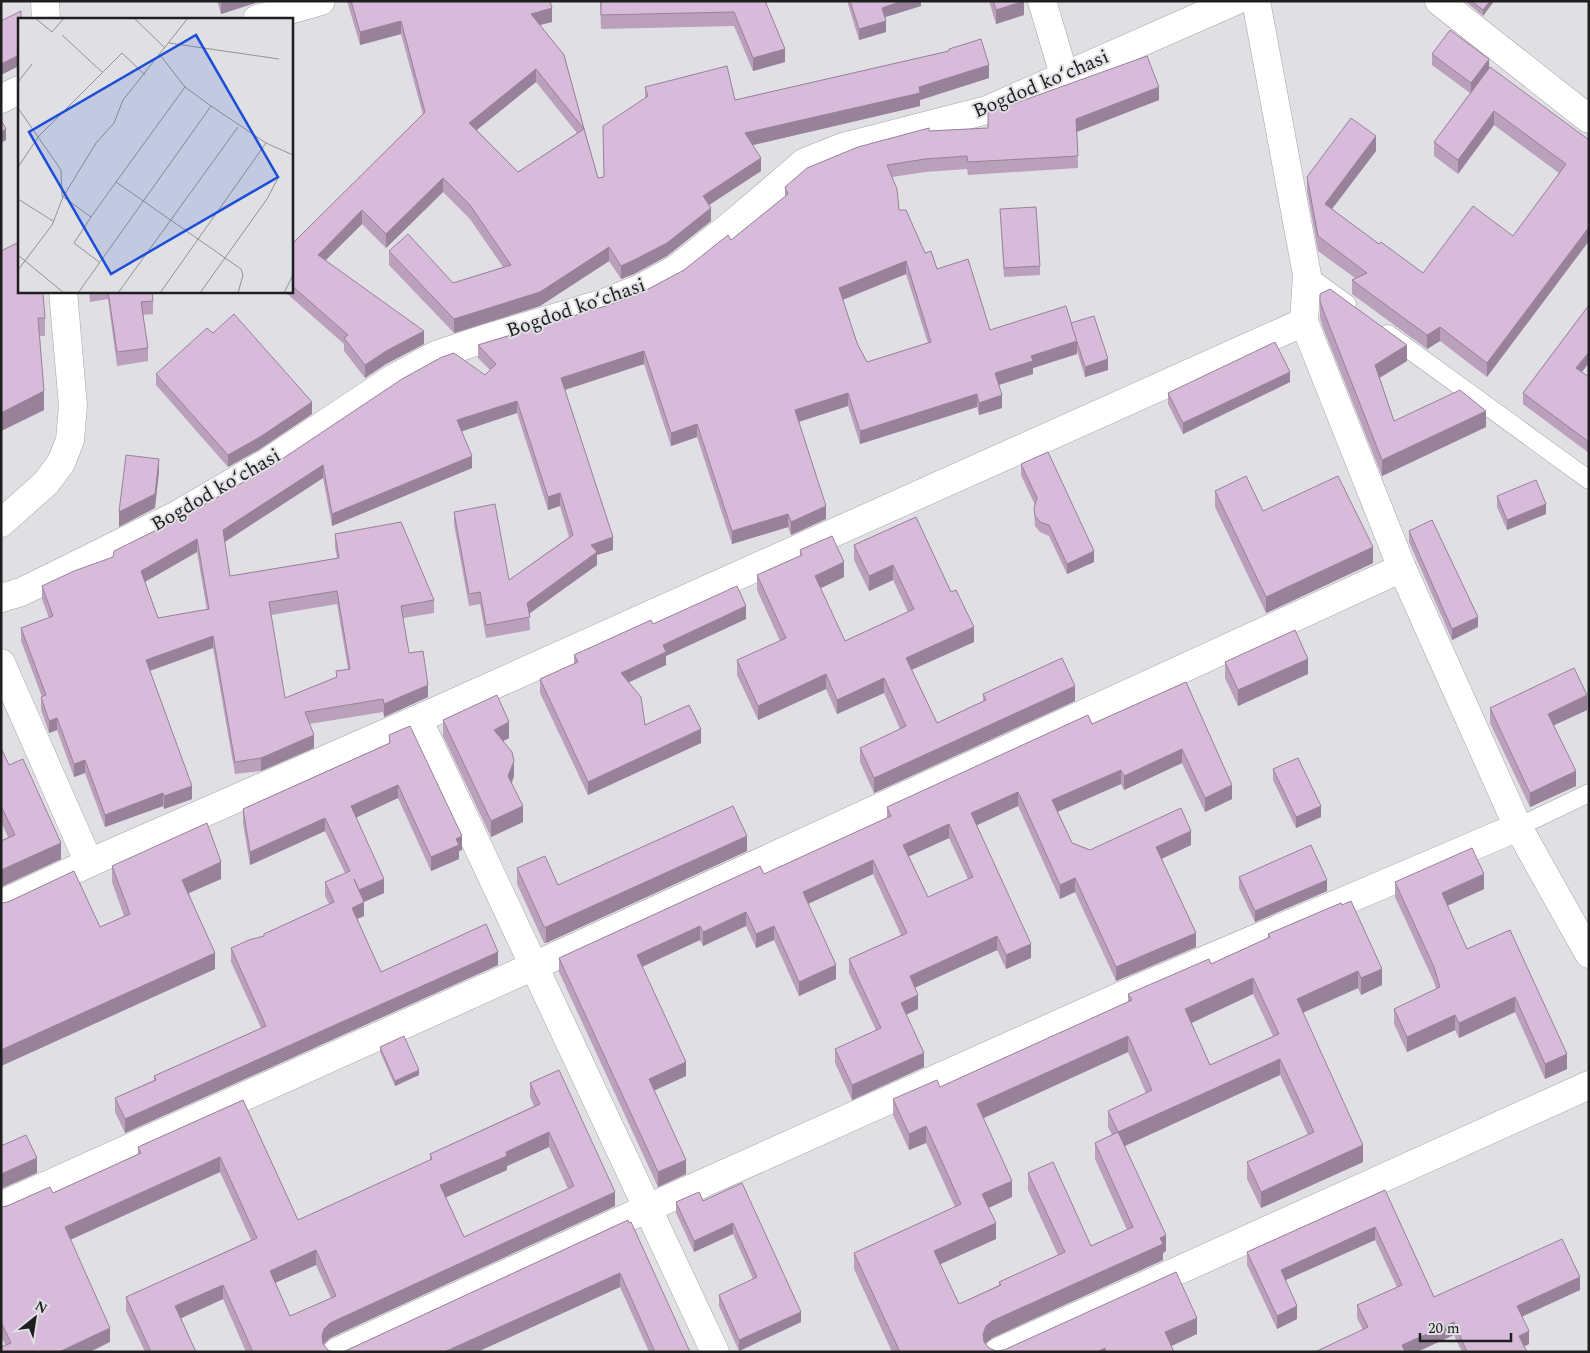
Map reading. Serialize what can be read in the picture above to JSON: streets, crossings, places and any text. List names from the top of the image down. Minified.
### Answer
{"streets":{"street":["Bogdod koʻchasi"]},"scale_bar":"20 m","north":"top right"}
